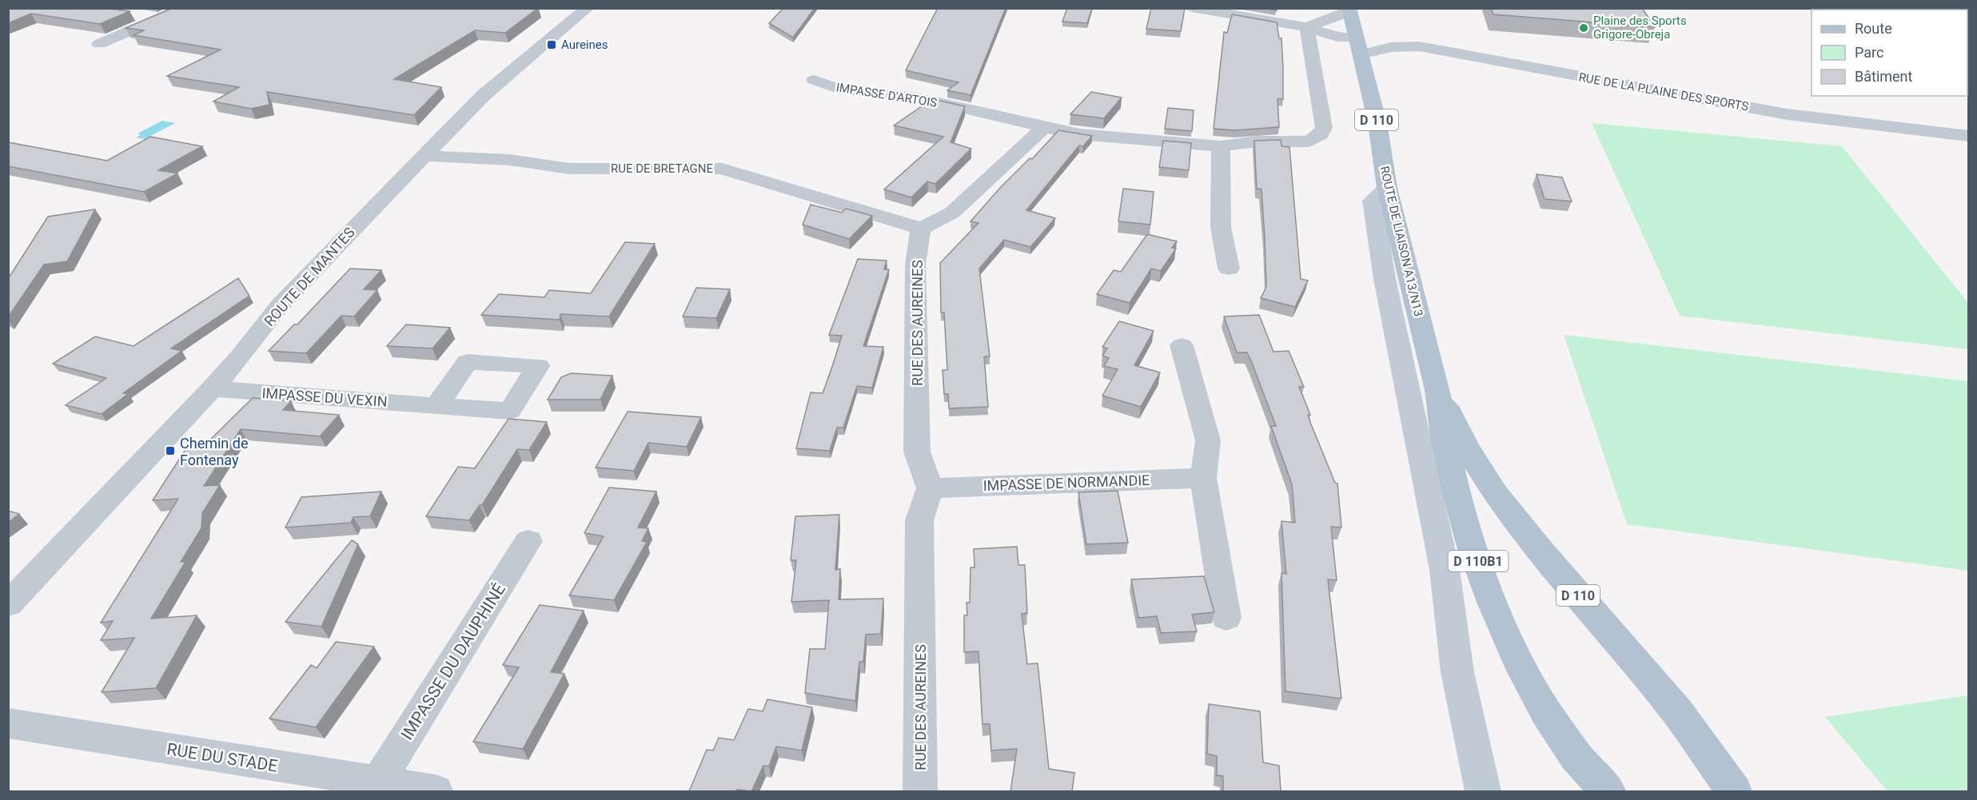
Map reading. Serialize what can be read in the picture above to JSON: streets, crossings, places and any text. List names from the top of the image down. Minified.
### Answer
{"streets":{"main road":["D 110","ROUTE DE LIAISON A13/N13","D 110B1"],"street":["RUE DE LA PLAINE DES SPORTS","IMPASSE D'ARTOIS","RUE DE BRETAGNE","ROUTE DE MANTES","RUE DES AUREINES","IMPASSE DU VEXIN","IMPASSE DE NORMANDIE","IMPASSE DU DAUPHINÉ","RUE DU STADE"]},"crossings":[["RUE DE LA PLAINE DES SPORTS","ROUTE DE LIAISON A13/N13"],["D 110","ROUTE DE LIAISON A13/N13"],["D 110","D 110B1"],["RUE DE BRETAGNE","ROUTE DE MANTES"],["RUE DE BRETAGNE","RUE DES AUREINES"],["ROUTE DE LIAISON A13/N13","D 110B1"],["ROUTE DE MANTES","IMPASSE DU VEXIN"],["RUE DES AUREINES","IMPASSE DE NORMANDIE"],["IMPASSE DU DAUPHINÉ","RUE DU STADE"]],"places":{"other":["Plaine des Sports Grigore-Obreja"],"transit":["Aureines","Chemin de Fontenay"]},"legend":["Route","Parc","Bâtiment"]}
